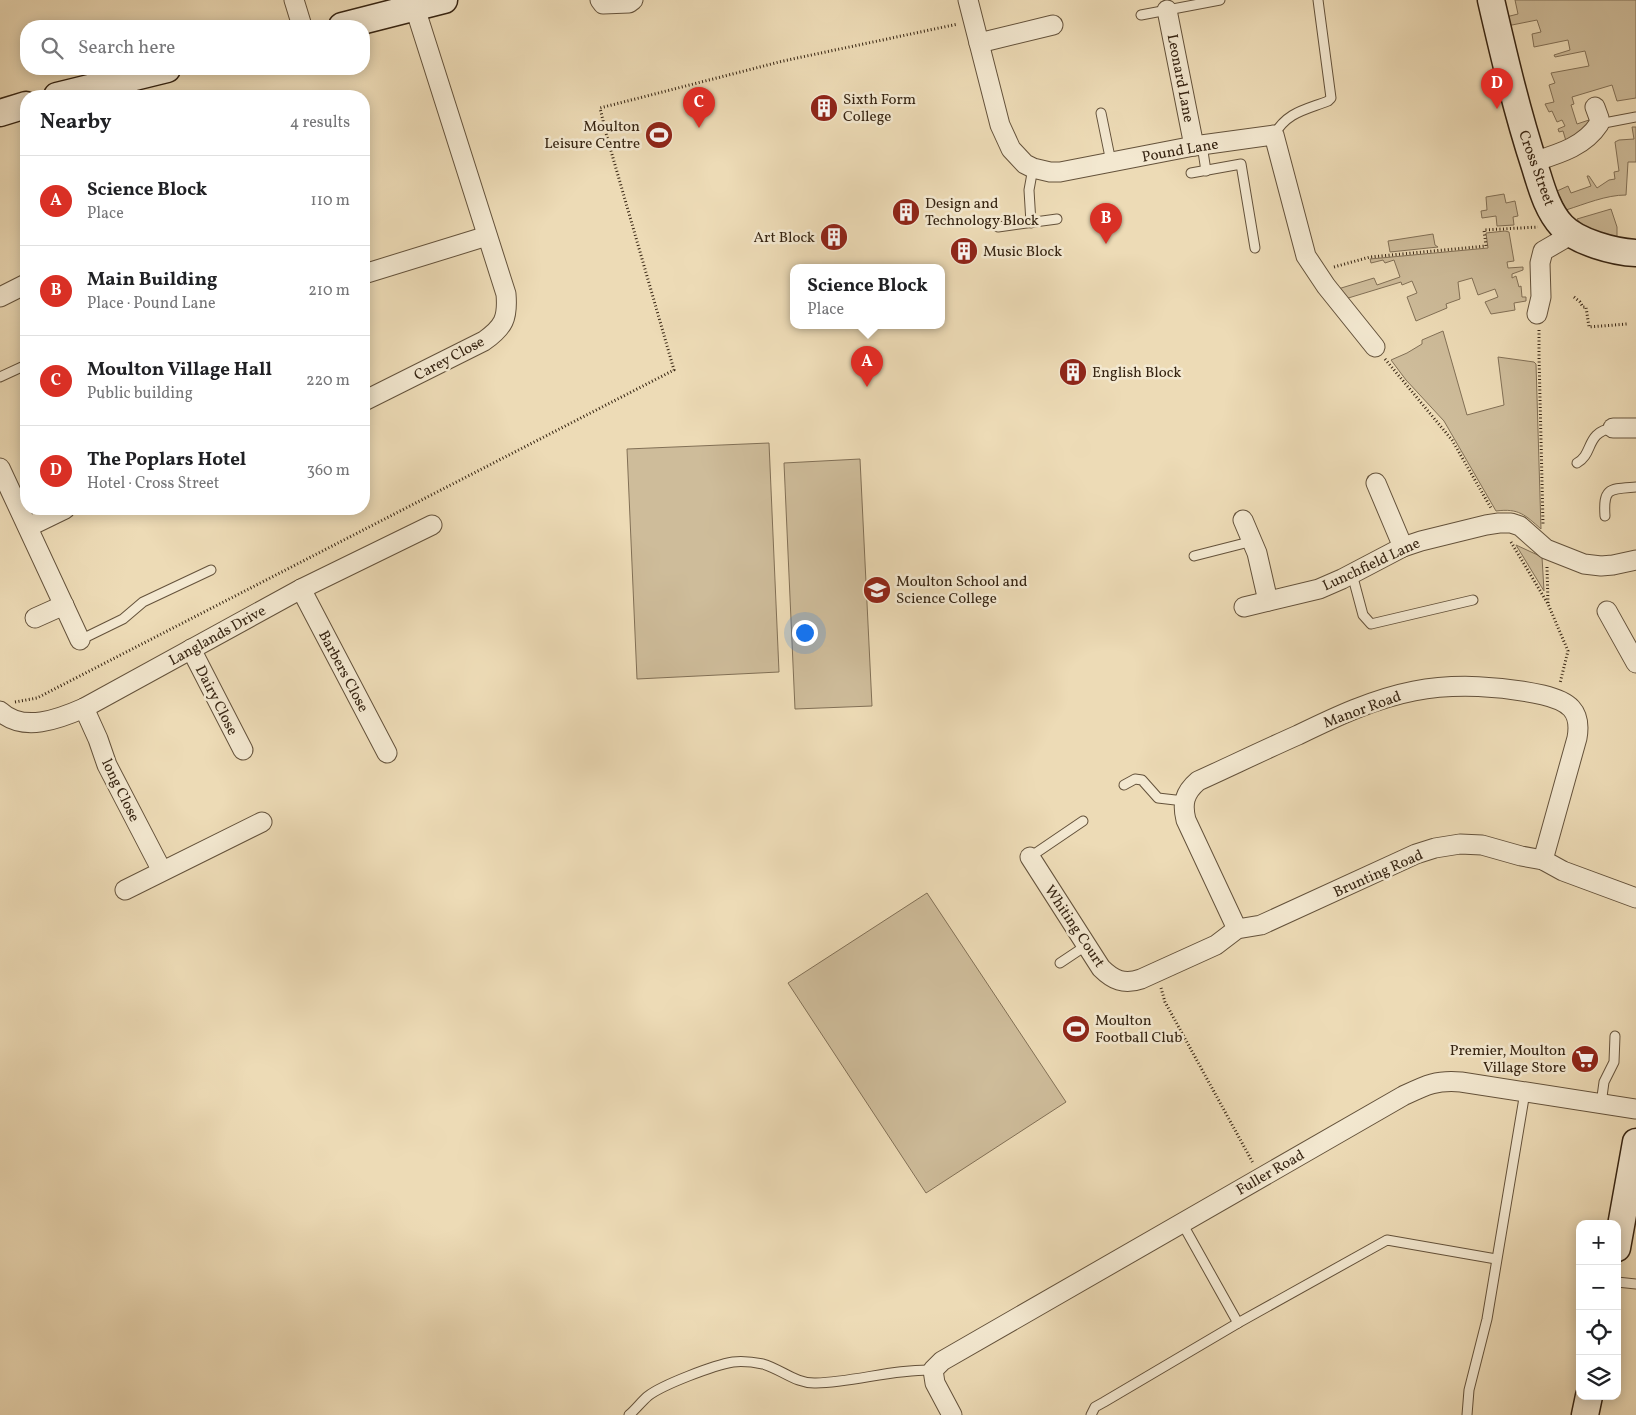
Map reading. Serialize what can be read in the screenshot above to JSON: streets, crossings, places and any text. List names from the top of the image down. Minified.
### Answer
{"streets":{"street":["Leonard Lane","Pound Lane","Cross Street","Carey Close","Lunchfield Lane","Langlands Drive","Barbers Close","Dairy Close","Manor Road","long Close","Brunting Road","Whiting Court","Fuller Road"]},"crossings":[["Leonard Lane","Pound Lane"],["Langlands Drive","Barbers Close"],["Langlands Drive","Dairy Close"],["Langlands Drive","long Close"],["Manor Road","Brunting Road"],["Brunting Road","Whiting Court"]],"places":{"building":["Sixth Form College","Design and Technology Block","Art Block","Music Block","English Block"],"sports":["Moulton Leisure Centre","Moulton Football Club"],"school or university":["Moulton School and Science College"],"supermarket":["Premier, Moulton Village Store"]},"page":{"search":"Search here","pins":["D","C","B","A"],"heading":["Nearby","4 results"],"list":[{"mark":"A","name":"Science Block","note":"Place","value":"110 m"},{"mark":"B","name":"Main Building","note":"Place · Pound Lane","value":"210 m"},{"mark":"C","name":"Moulton Village Hall","note":"Public building","value":"220 m"},{"mark":"D","name":"The Poplars Hotel","note":"Hotel · Cross Street","value":"360 m"}],"popup":["Science Block","Place"],"map_buttons":["+","−"]}}
